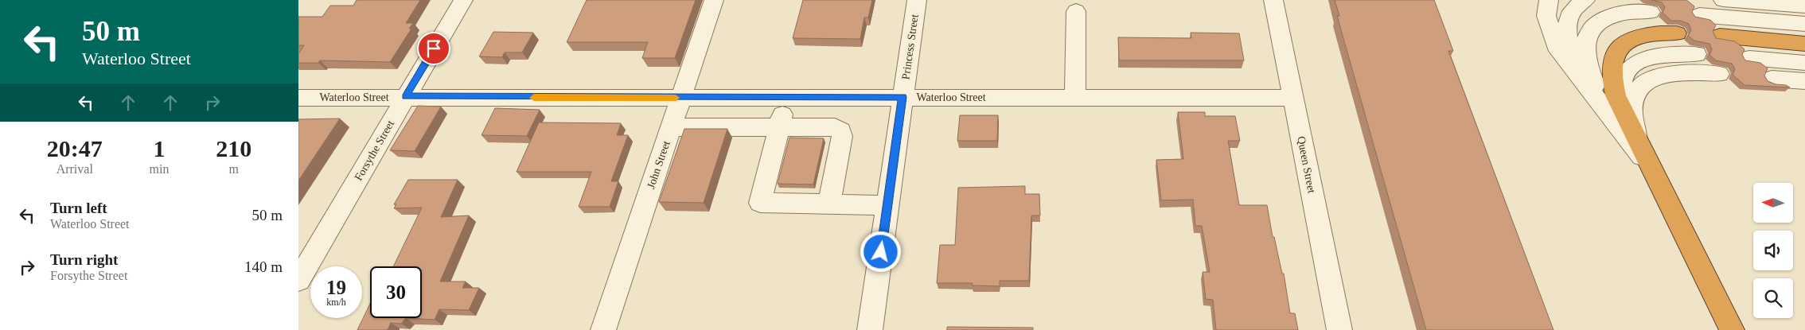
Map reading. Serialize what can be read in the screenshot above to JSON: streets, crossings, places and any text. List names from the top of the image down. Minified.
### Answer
{"streets":{"street":["Princess Street","Waterloo Street","Forsythe Street","John Street","Queen Street"]},"crossings":[["Princess Street","Waterloo Street"],["Waterloo Street","Forsythe Street"],["Waterloo Street","John Street"],["Waterloo Street","Queen Street"]],"north":"left","page":{"turn":["50 m","Waterloo Street"],"eta":["20:47","Arrival","1","min","210","m"],"list":[{"name":"Turn left","note":"Waterloo Street","value":"50 m"},{"name":"Turn right","note":"Forsythe Street","value":"140 m"}],"speed":"19 km/h","limit":"30"}}
